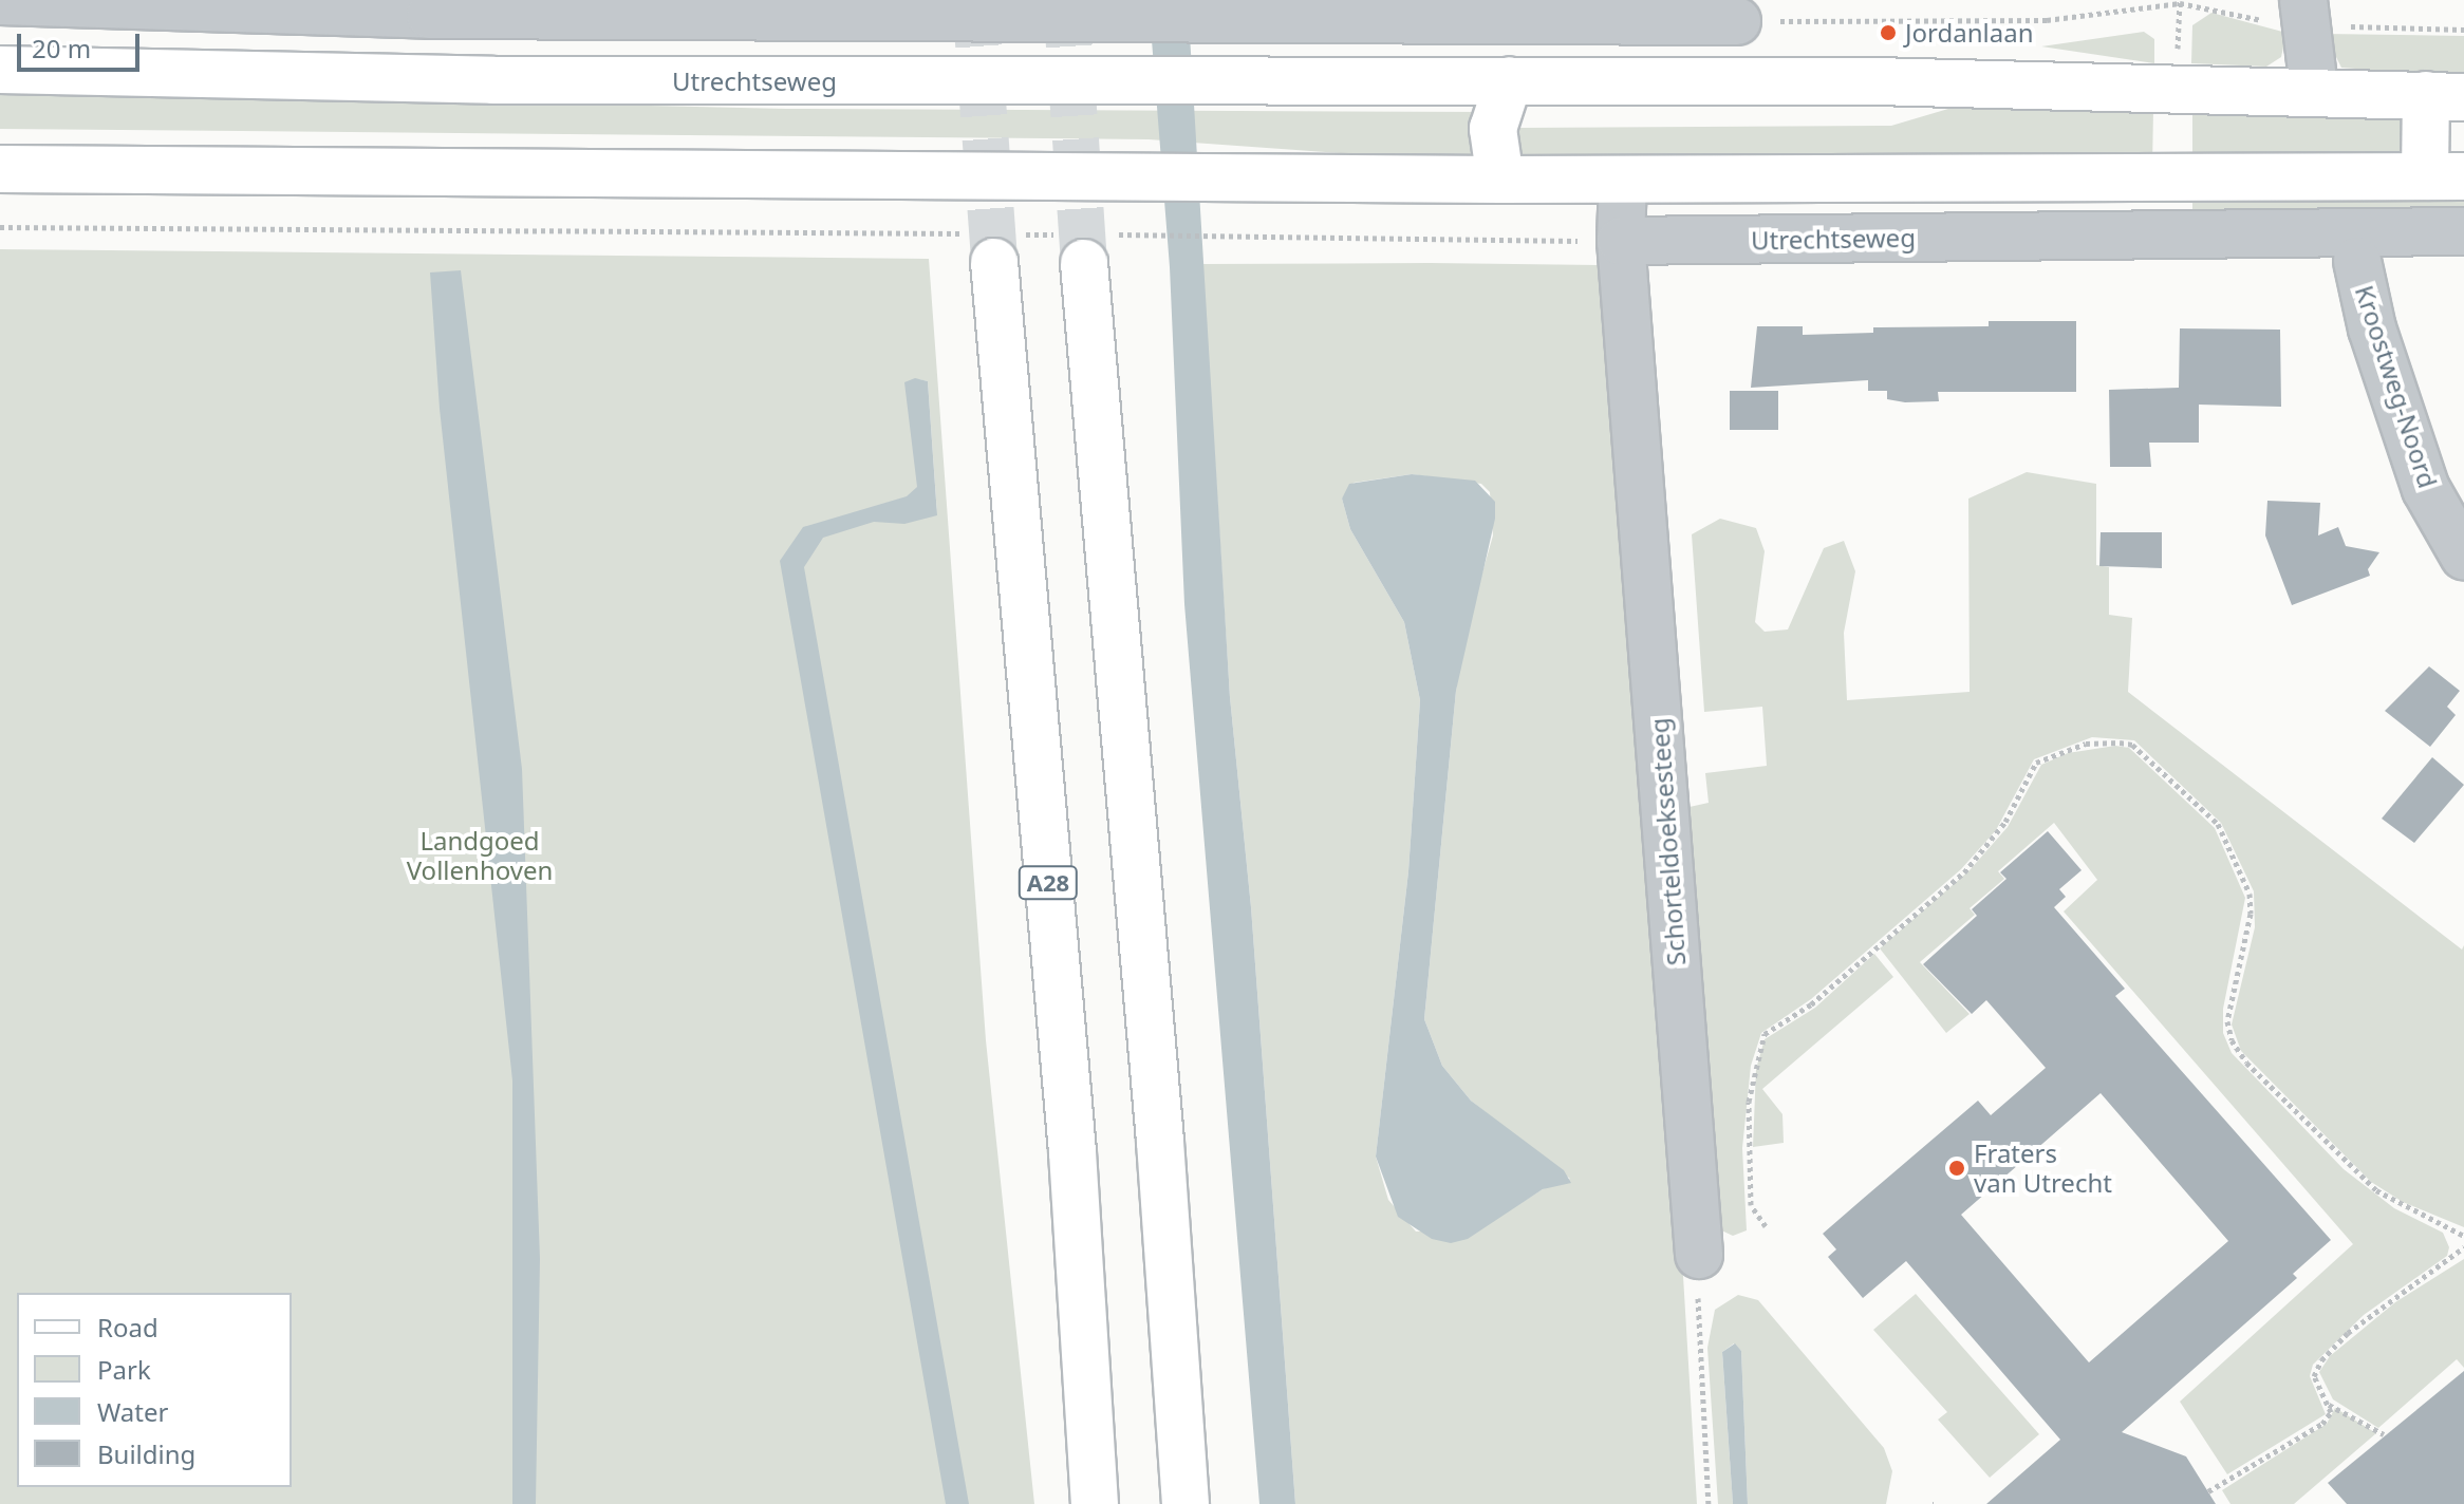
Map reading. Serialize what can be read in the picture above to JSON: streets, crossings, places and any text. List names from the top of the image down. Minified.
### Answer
{"streets":{"main road":["Utrechtseweg","A28"],"street":["Kroostweg-Noord","Schorteldoeksesteeg"]},"crossings":[["Utrechtseweg","Schorteldoeksesteeg"]],"parks":["Landgoed Vollenhoven"],"places":["Jordanlaan","Fraters van Utrecht"],"legend":["Road","Park","Water","Building"],"scale_bar":"20 m"}
